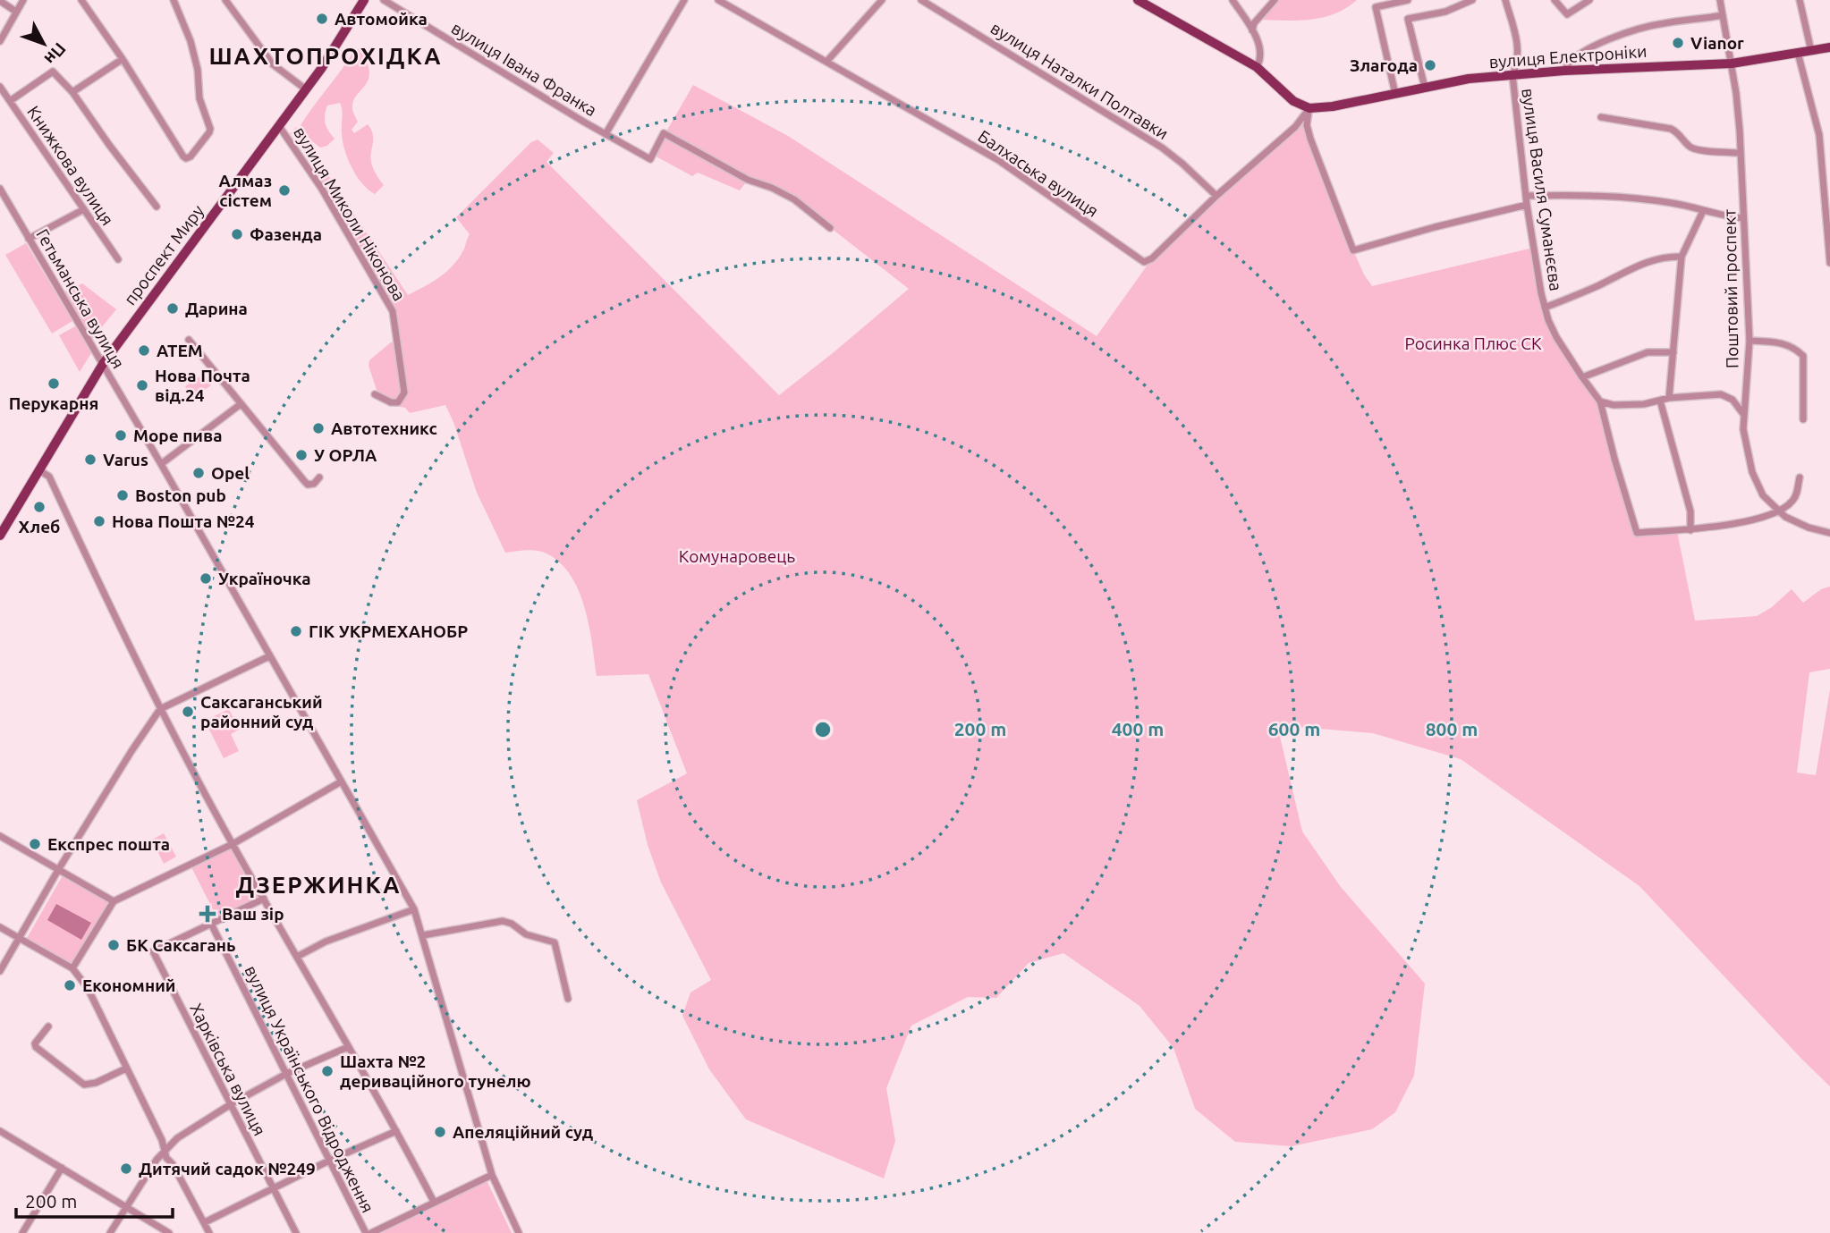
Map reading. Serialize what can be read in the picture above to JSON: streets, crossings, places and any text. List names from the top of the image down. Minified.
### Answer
{"streets":{"main road":["вулиця Електроніки","проспект Миру"],"street":["вулиця Івана Франка","вулиця Наталки Полтавки","Книжкова вулиця","Балхаська вулиця","вулиця Василя Суманєєва","вулиця Миколи Ніконова","Поштовий проспект","Гетьманська вулиця","Харківська вулиця","вулиця Українського Відродження"]},"crossings":[["вулиця Електроніки","Балхаська вулиця"],["вулиця Електроніки","вулиця Василя Суманєєва"],["вулиця Електроніки","Поштовий проспект"],["вулиця Наталки Полтавки","Балхаська вулиця"],["вулиця Миколи Ніконова","проспект Миру"],["проспект Миру","Гетьманська вулиця"],["Харківська вулиця","вулиця Українського Відродження"]],"districts":["ШАХТОПРОХІДКА","ДЗЕРЖИНКА"],"parks":["Росинка Плюс СК","Комунаровець"],"places":{"other":["Автомойка","Vianor","Злагода","Алмаз сістем","Фазенда","Дарина","АТЕМ","Перукарня","Нова Почта від.24","Автотехникс","Море пива","У ОРЛА","Varus","Opel","Boston pub","Хлеб","Нова Пошта №24","Україночка","ГІК УКРМЕХАНОБР","Саксаганський районний суд","Експрес пошта","БК Саксагань","Економний","Шахта №2 дериваційного тунелю","Апеляційний суд","Дитячий садок №249"],"health":["Ваш зір"]},"scale_bar":"200 m","north":"bottom right","rings":["200 m","400 m","600 m","800 m"]}
